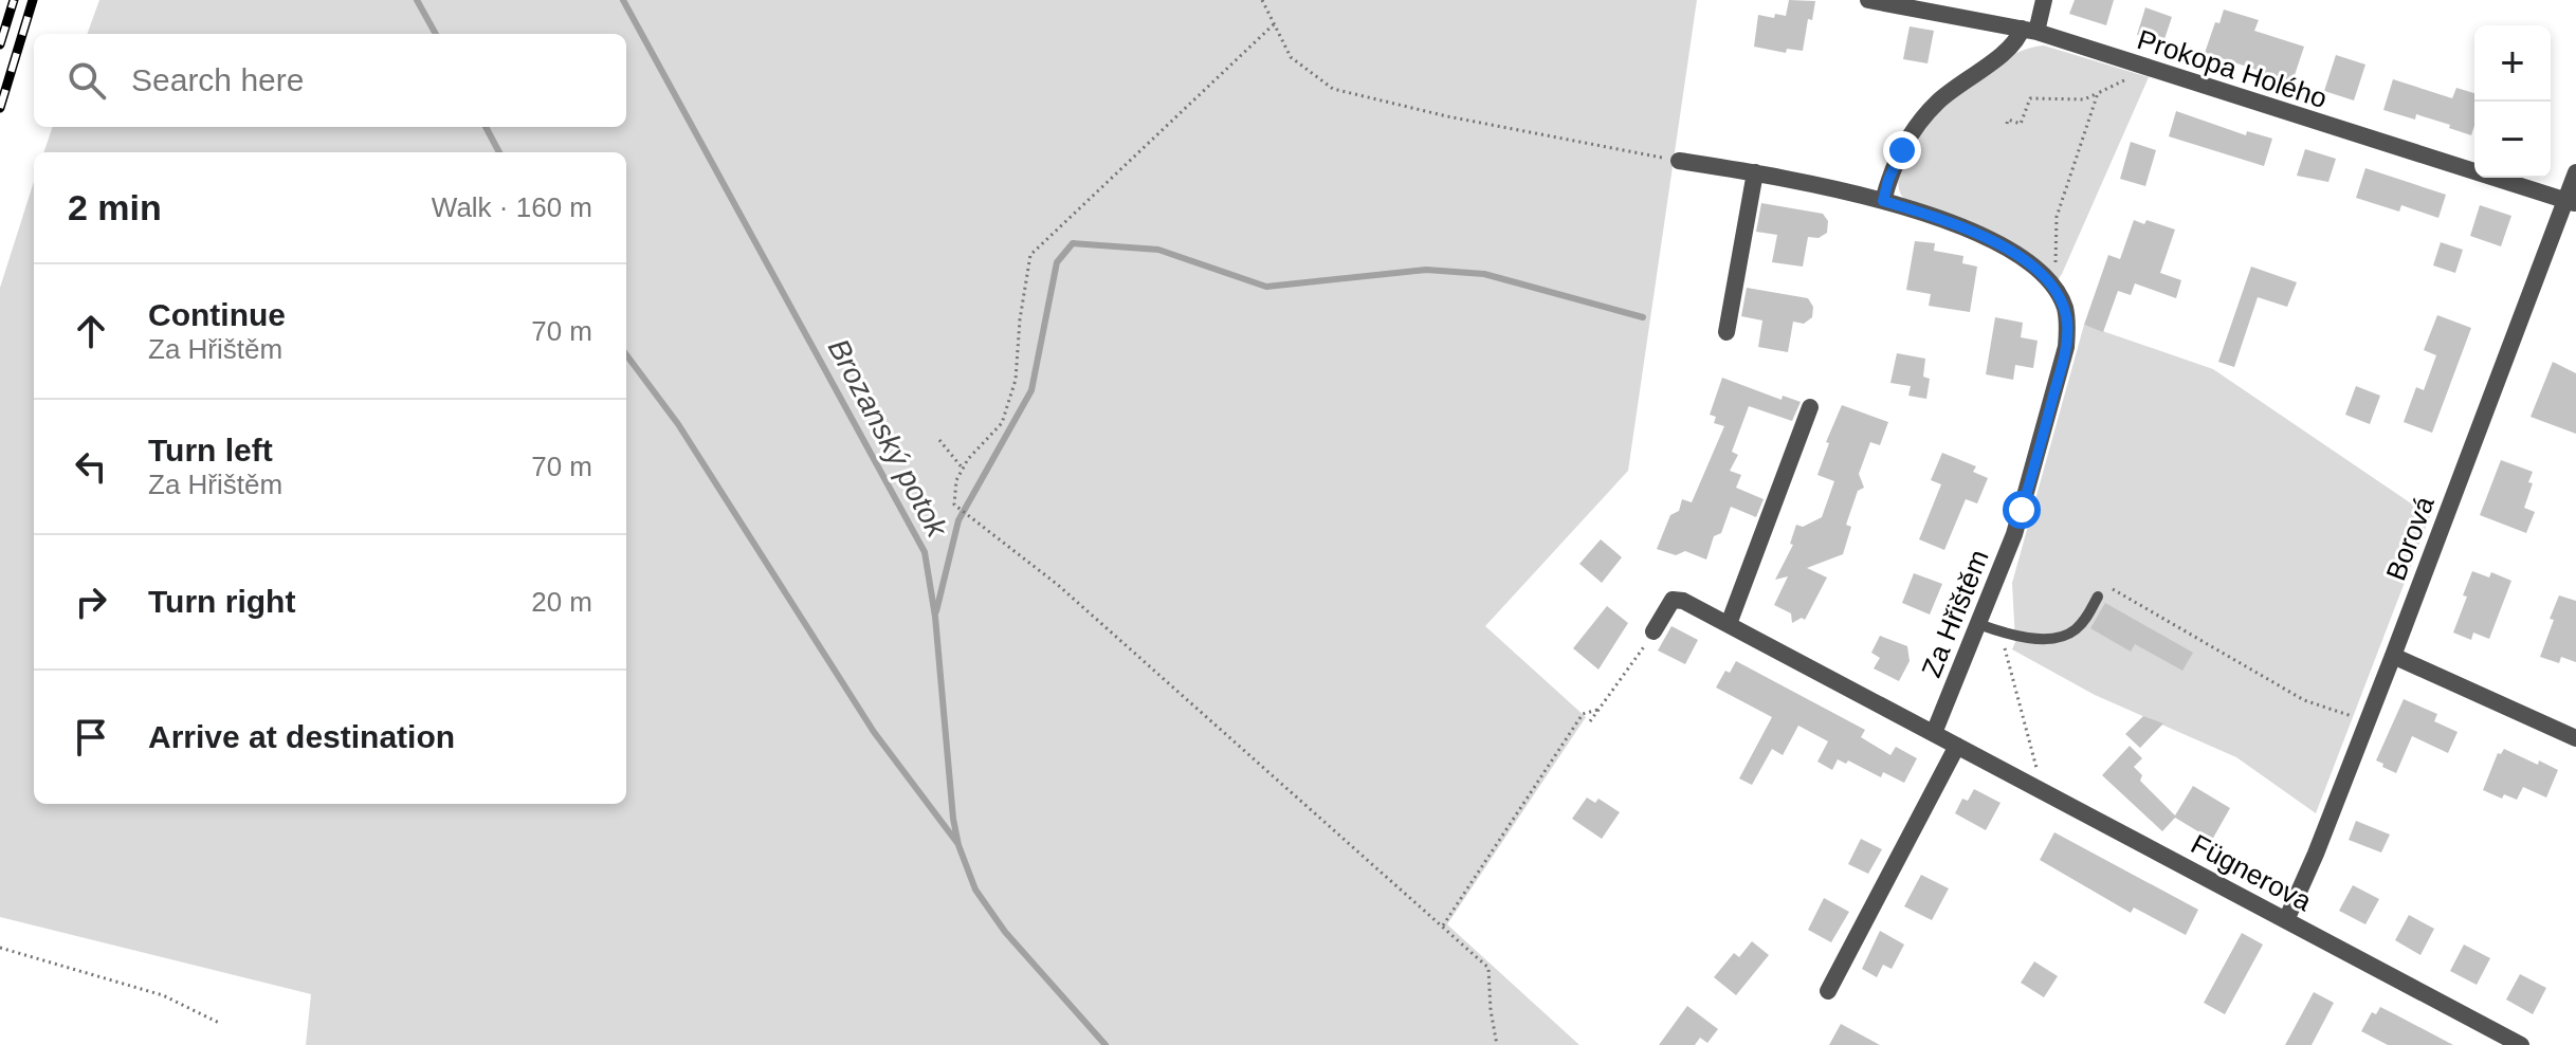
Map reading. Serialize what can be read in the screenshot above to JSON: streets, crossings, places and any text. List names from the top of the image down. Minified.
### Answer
{"streets":{"street":["Prokopa Holého","Borová","Za Hřištěm","Fügnerova"]},"crossings":[["Prokopa Holého","Borová"],["Borová","Fügnerova"],["Za Hřištěm","Fügnerova"]],"water":["Brozanský potok"],"page":{"map_buttons":["+","−"],"search":"Search here","heading":["2 min","Walk · 160 m"],"list":[["Continue","Za Hřištěm","70 m"],["Turn left","Za Hřištěm","70 m"],["Turn right","20 m"],"Arrive at destination"]}}
